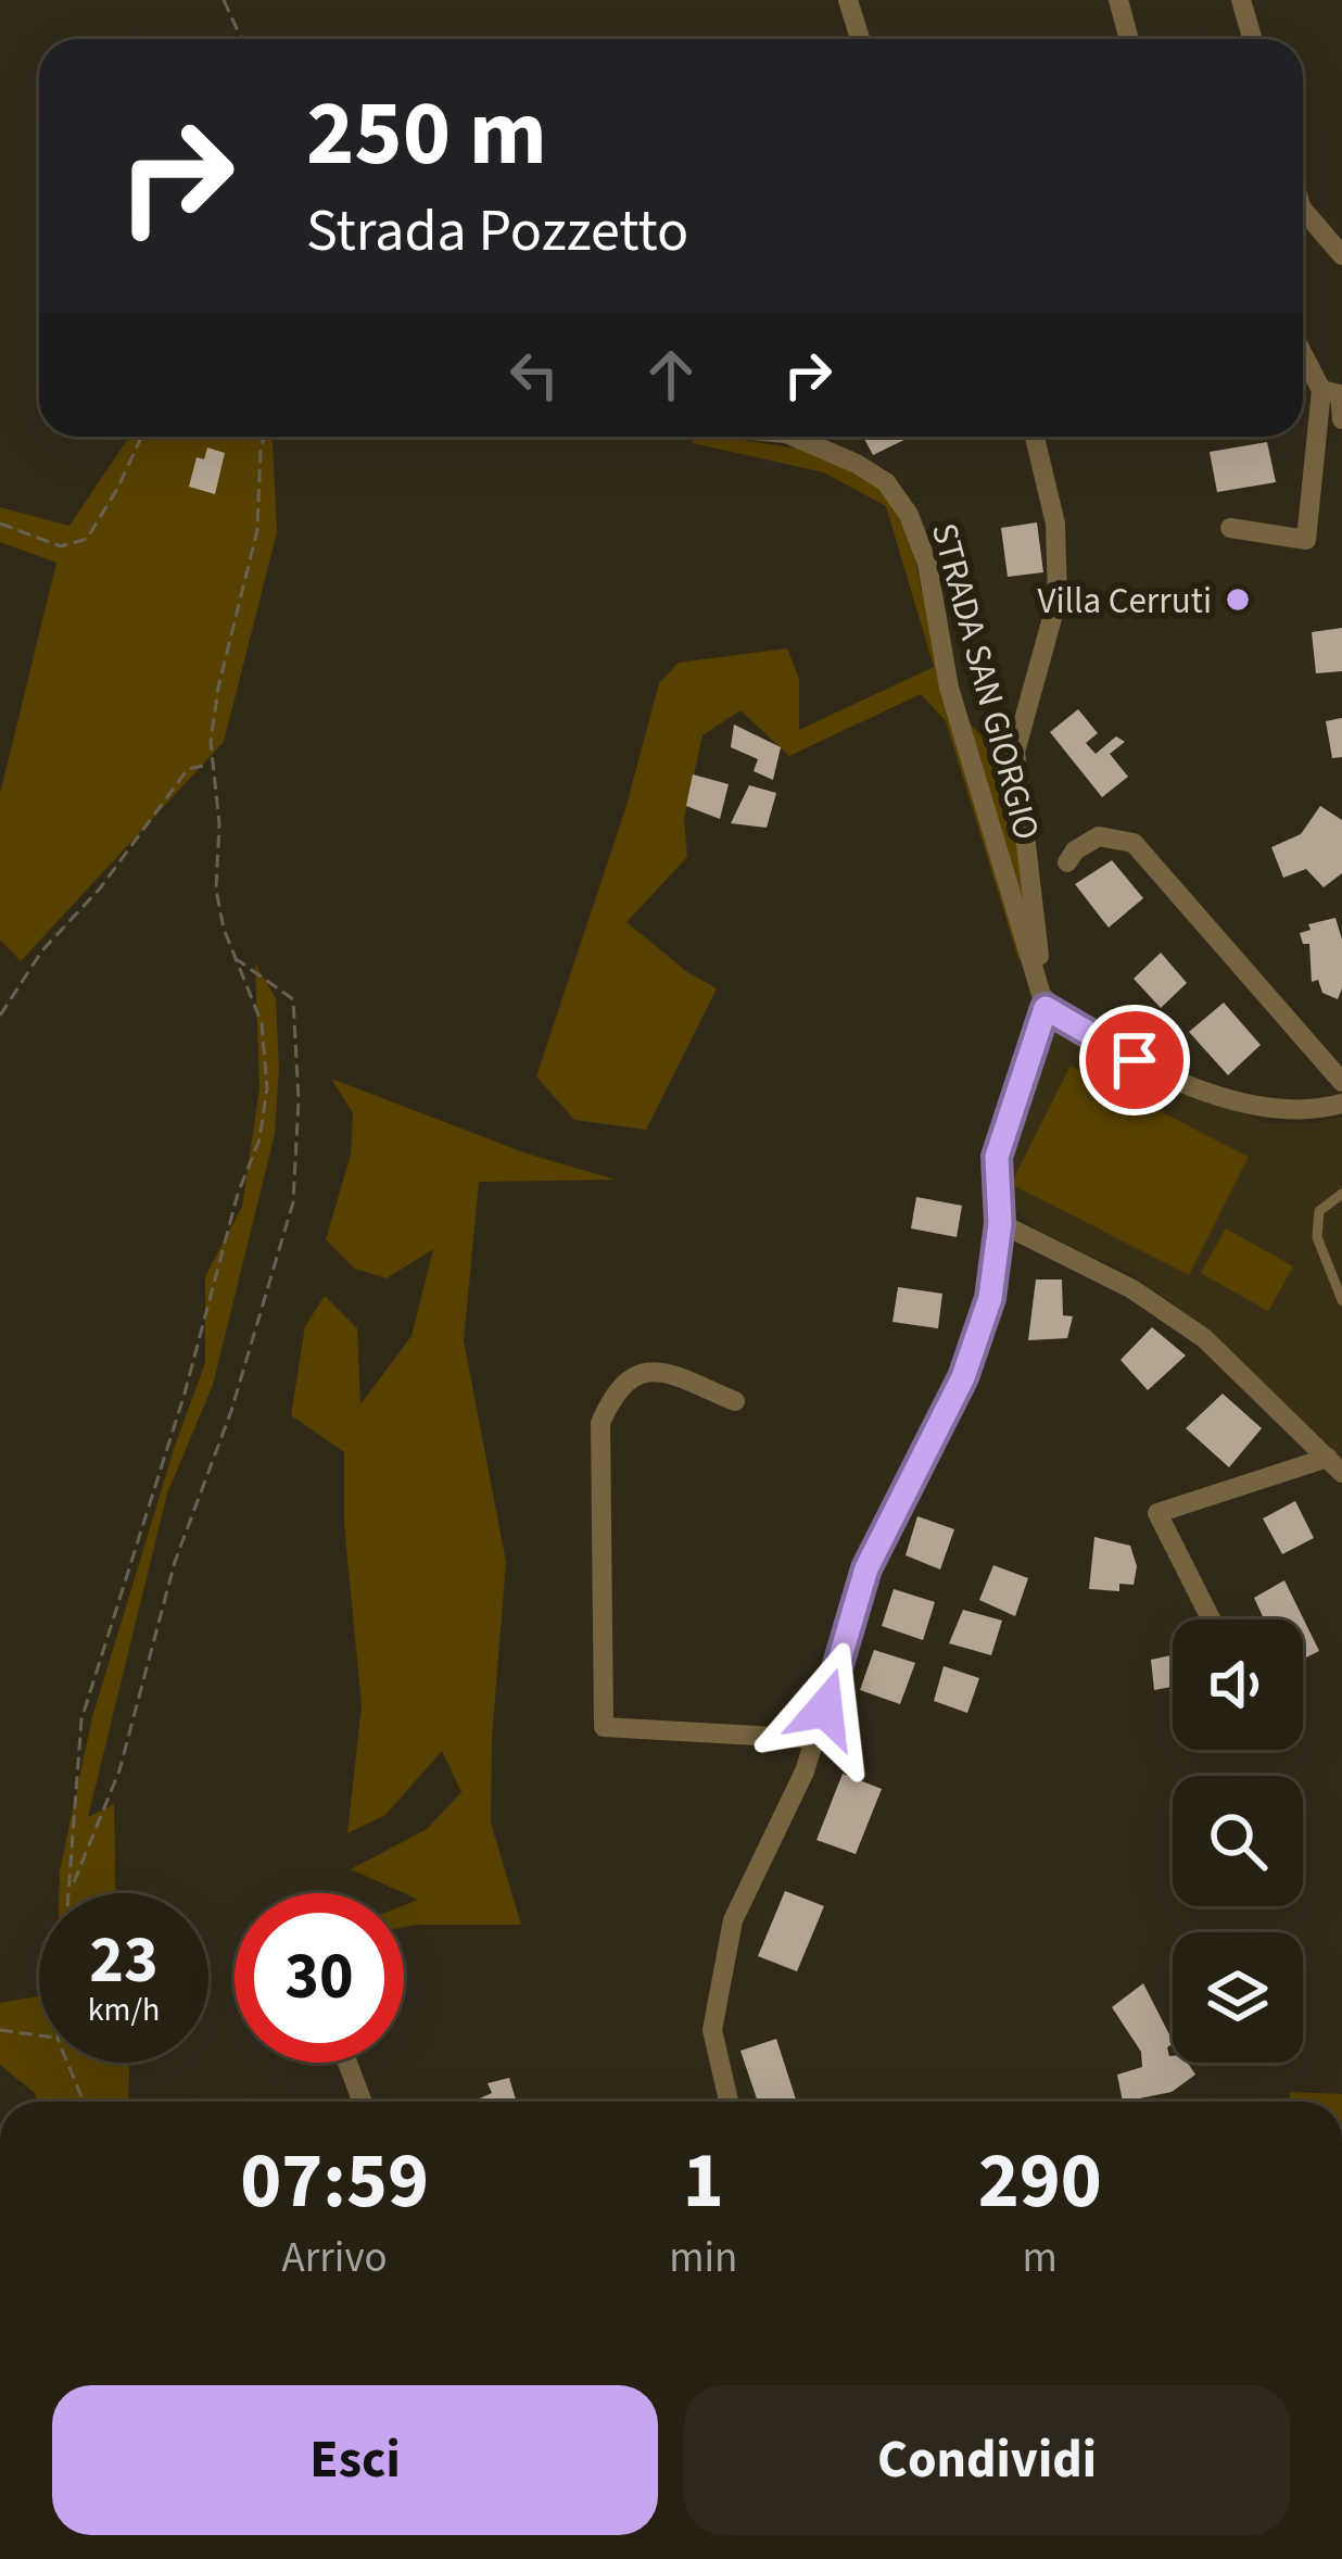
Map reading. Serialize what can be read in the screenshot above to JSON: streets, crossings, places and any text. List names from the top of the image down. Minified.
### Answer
{"streets":{"street":["STRADA SAN GIORGIO"]},"places":["Villa Cerruti"],"page":{"turn":["250 m","Strada Pozzetto"],"speed":"23 km/h","limit":"30","eta":["07:59","Arrivo","1","min","290","m"],"buttons":["Esci","Condividi"]}}
